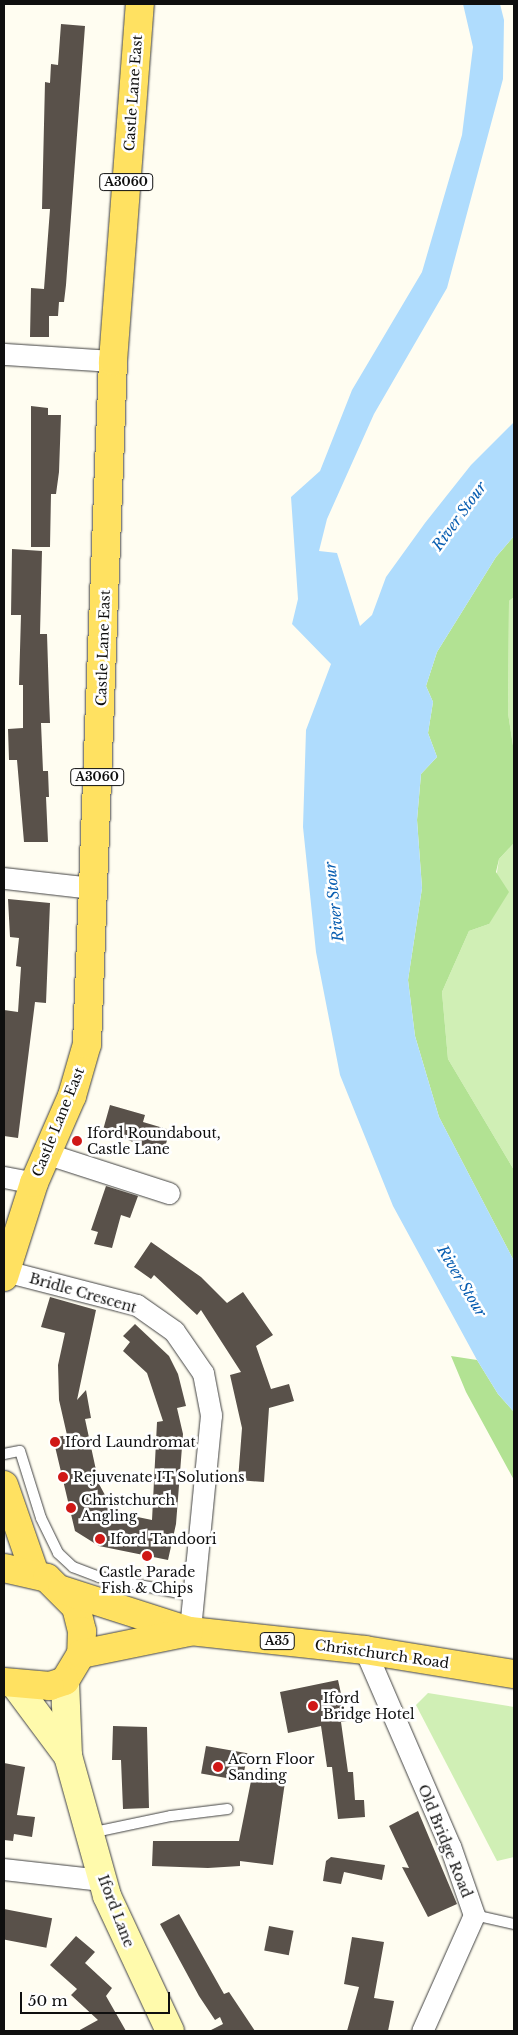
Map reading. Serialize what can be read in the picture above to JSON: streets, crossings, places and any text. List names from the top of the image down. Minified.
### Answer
{"streets":{"main road":["Castle Lane East","A3060","A35","Christchurch Road"],"street":["Bridle Crescent","Old Bridge Road","Iford Lane"]},"crossings":[["Castle Lane East","Bridle Crescent"],["Bridle Crescent","Christchurch Road"],["Christchurch Road","Old Bridge Road"]],"water":["River Stour"],"places":["Iford Roundabout, Castle Lane","Iford Laundromat","Rejuvenate IT Solutions","Christchurch Angling","Iford Tandoori","Castle Parade Fish & Chips","Iford Bridge Hotel","Acorn Floor Sanding"],"scale_bar":"50 m"}
